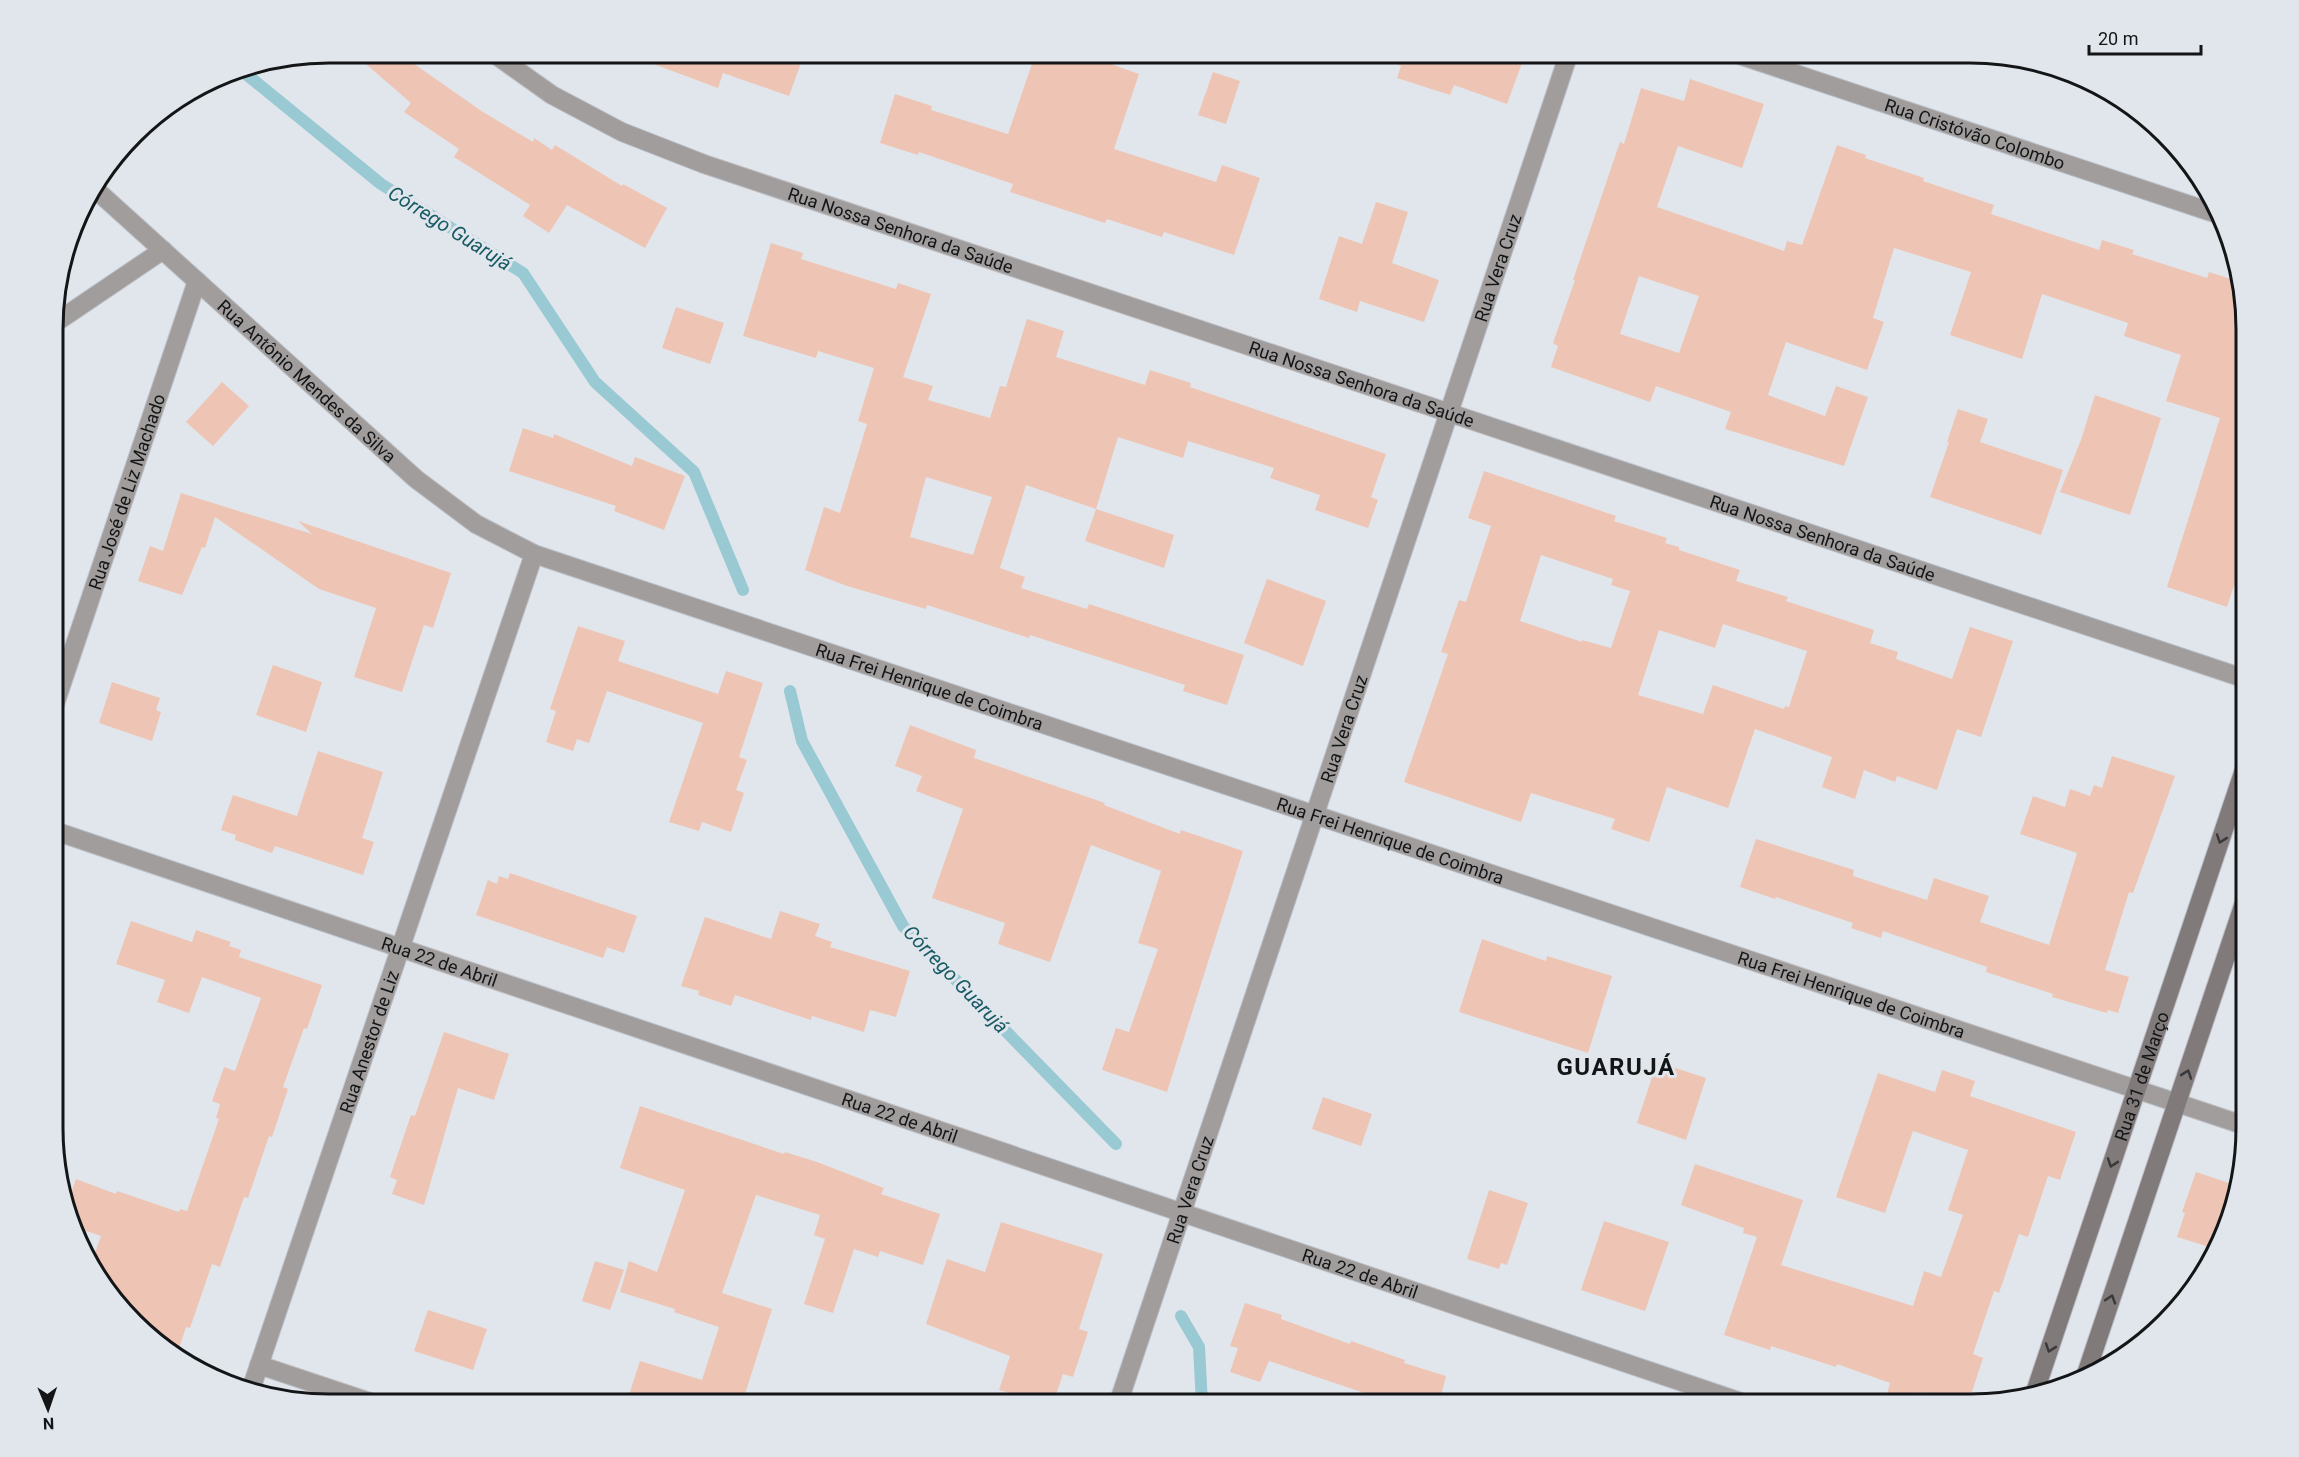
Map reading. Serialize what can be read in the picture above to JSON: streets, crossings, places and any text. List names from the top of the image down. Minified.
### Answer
{"streets":{"main road":["Rua 31 de Março"],"street":["Rua Cristóvão Colombo","Rua Nossa Senhora da Saúde","Rua Vera Cruz","Rua Antônio Mendes da Silva","Rua José de Liz Machado","Rua Frei Henrique de Coimbra","Rua 22 de Abril","Rua Anestor de Liz"]},"crossings":[["Rua Nossa Senhora da Saúde","Rua Vera Cruz"],["Rua Vera Cruz","Rua Frei Henrique de Coimbra"],["Rua Vera Cruz","Rua 22 de Abril"],["Rua Antônio Mendes da Silva","Rua José de Liz Machado"],["Rua Antônio Mendes da Silva","Rua Frei Henrique de Coimbra"],["Rua Antônio Mendes da Silva","Rua Anestor de Liz"],["Rua Frei Henrique de Coimbra","Rua Anestor de Liz"],["Rua Frei Henrique de Coimbra","Rua 31 de Março"],["Rua 22 de Abril","Rua Anestor de Liz"]],"districts":["GUARUJÁ"],"water":["Córrego Guarujá"],"scale_bar":"20 m","north":"bottom"}
